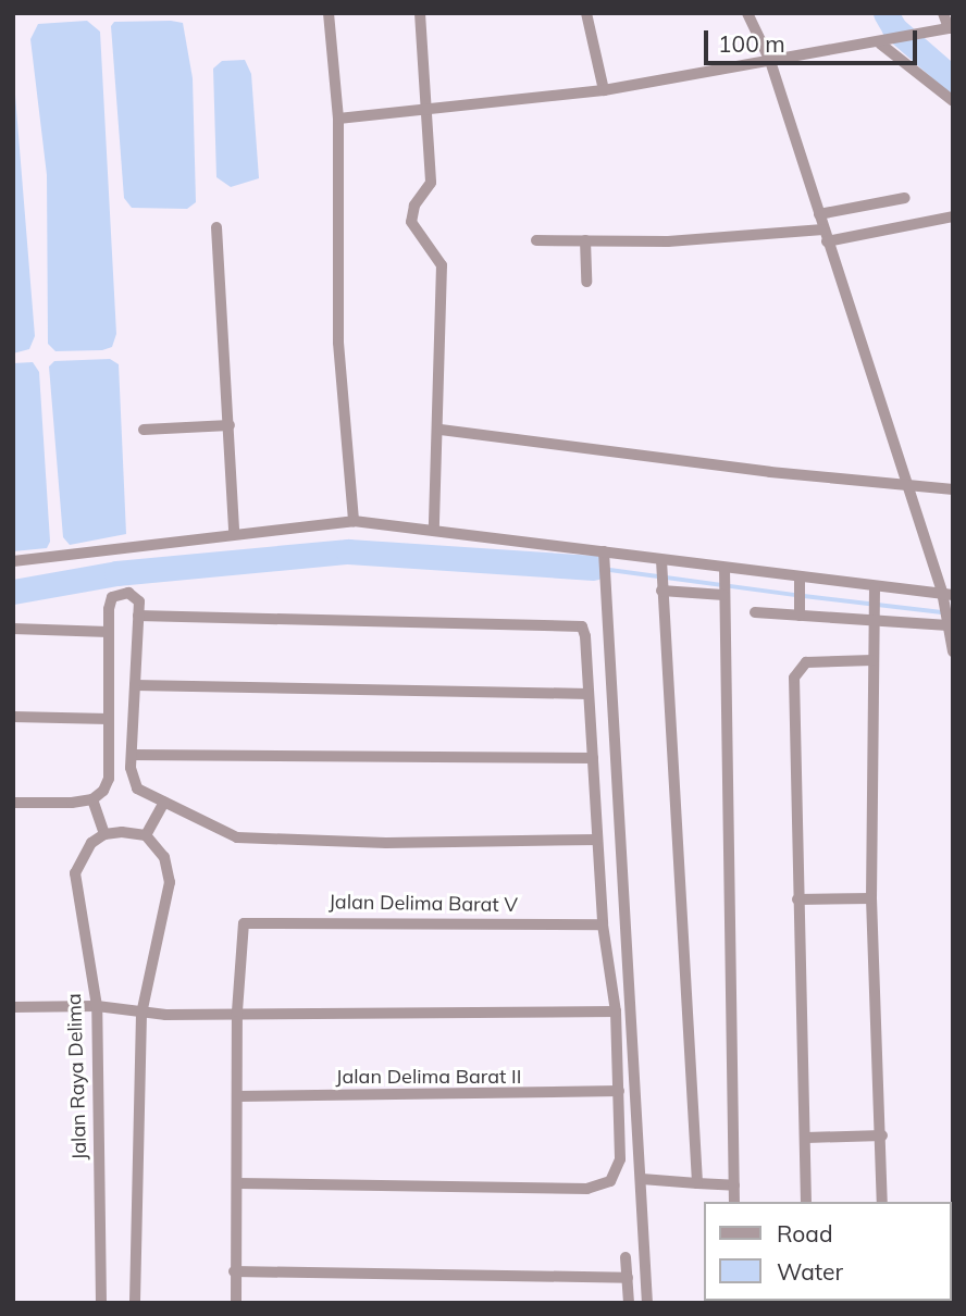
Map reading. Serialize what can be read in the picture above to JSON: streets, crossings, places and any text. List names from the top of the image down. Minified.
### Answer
{"streets":{"street":["Jalan Delima Barat V","Jalan Raya Delima","Jalan Delima Barat II"]},"legend":["Road","Water"],"scale_bar":"100 m"}
